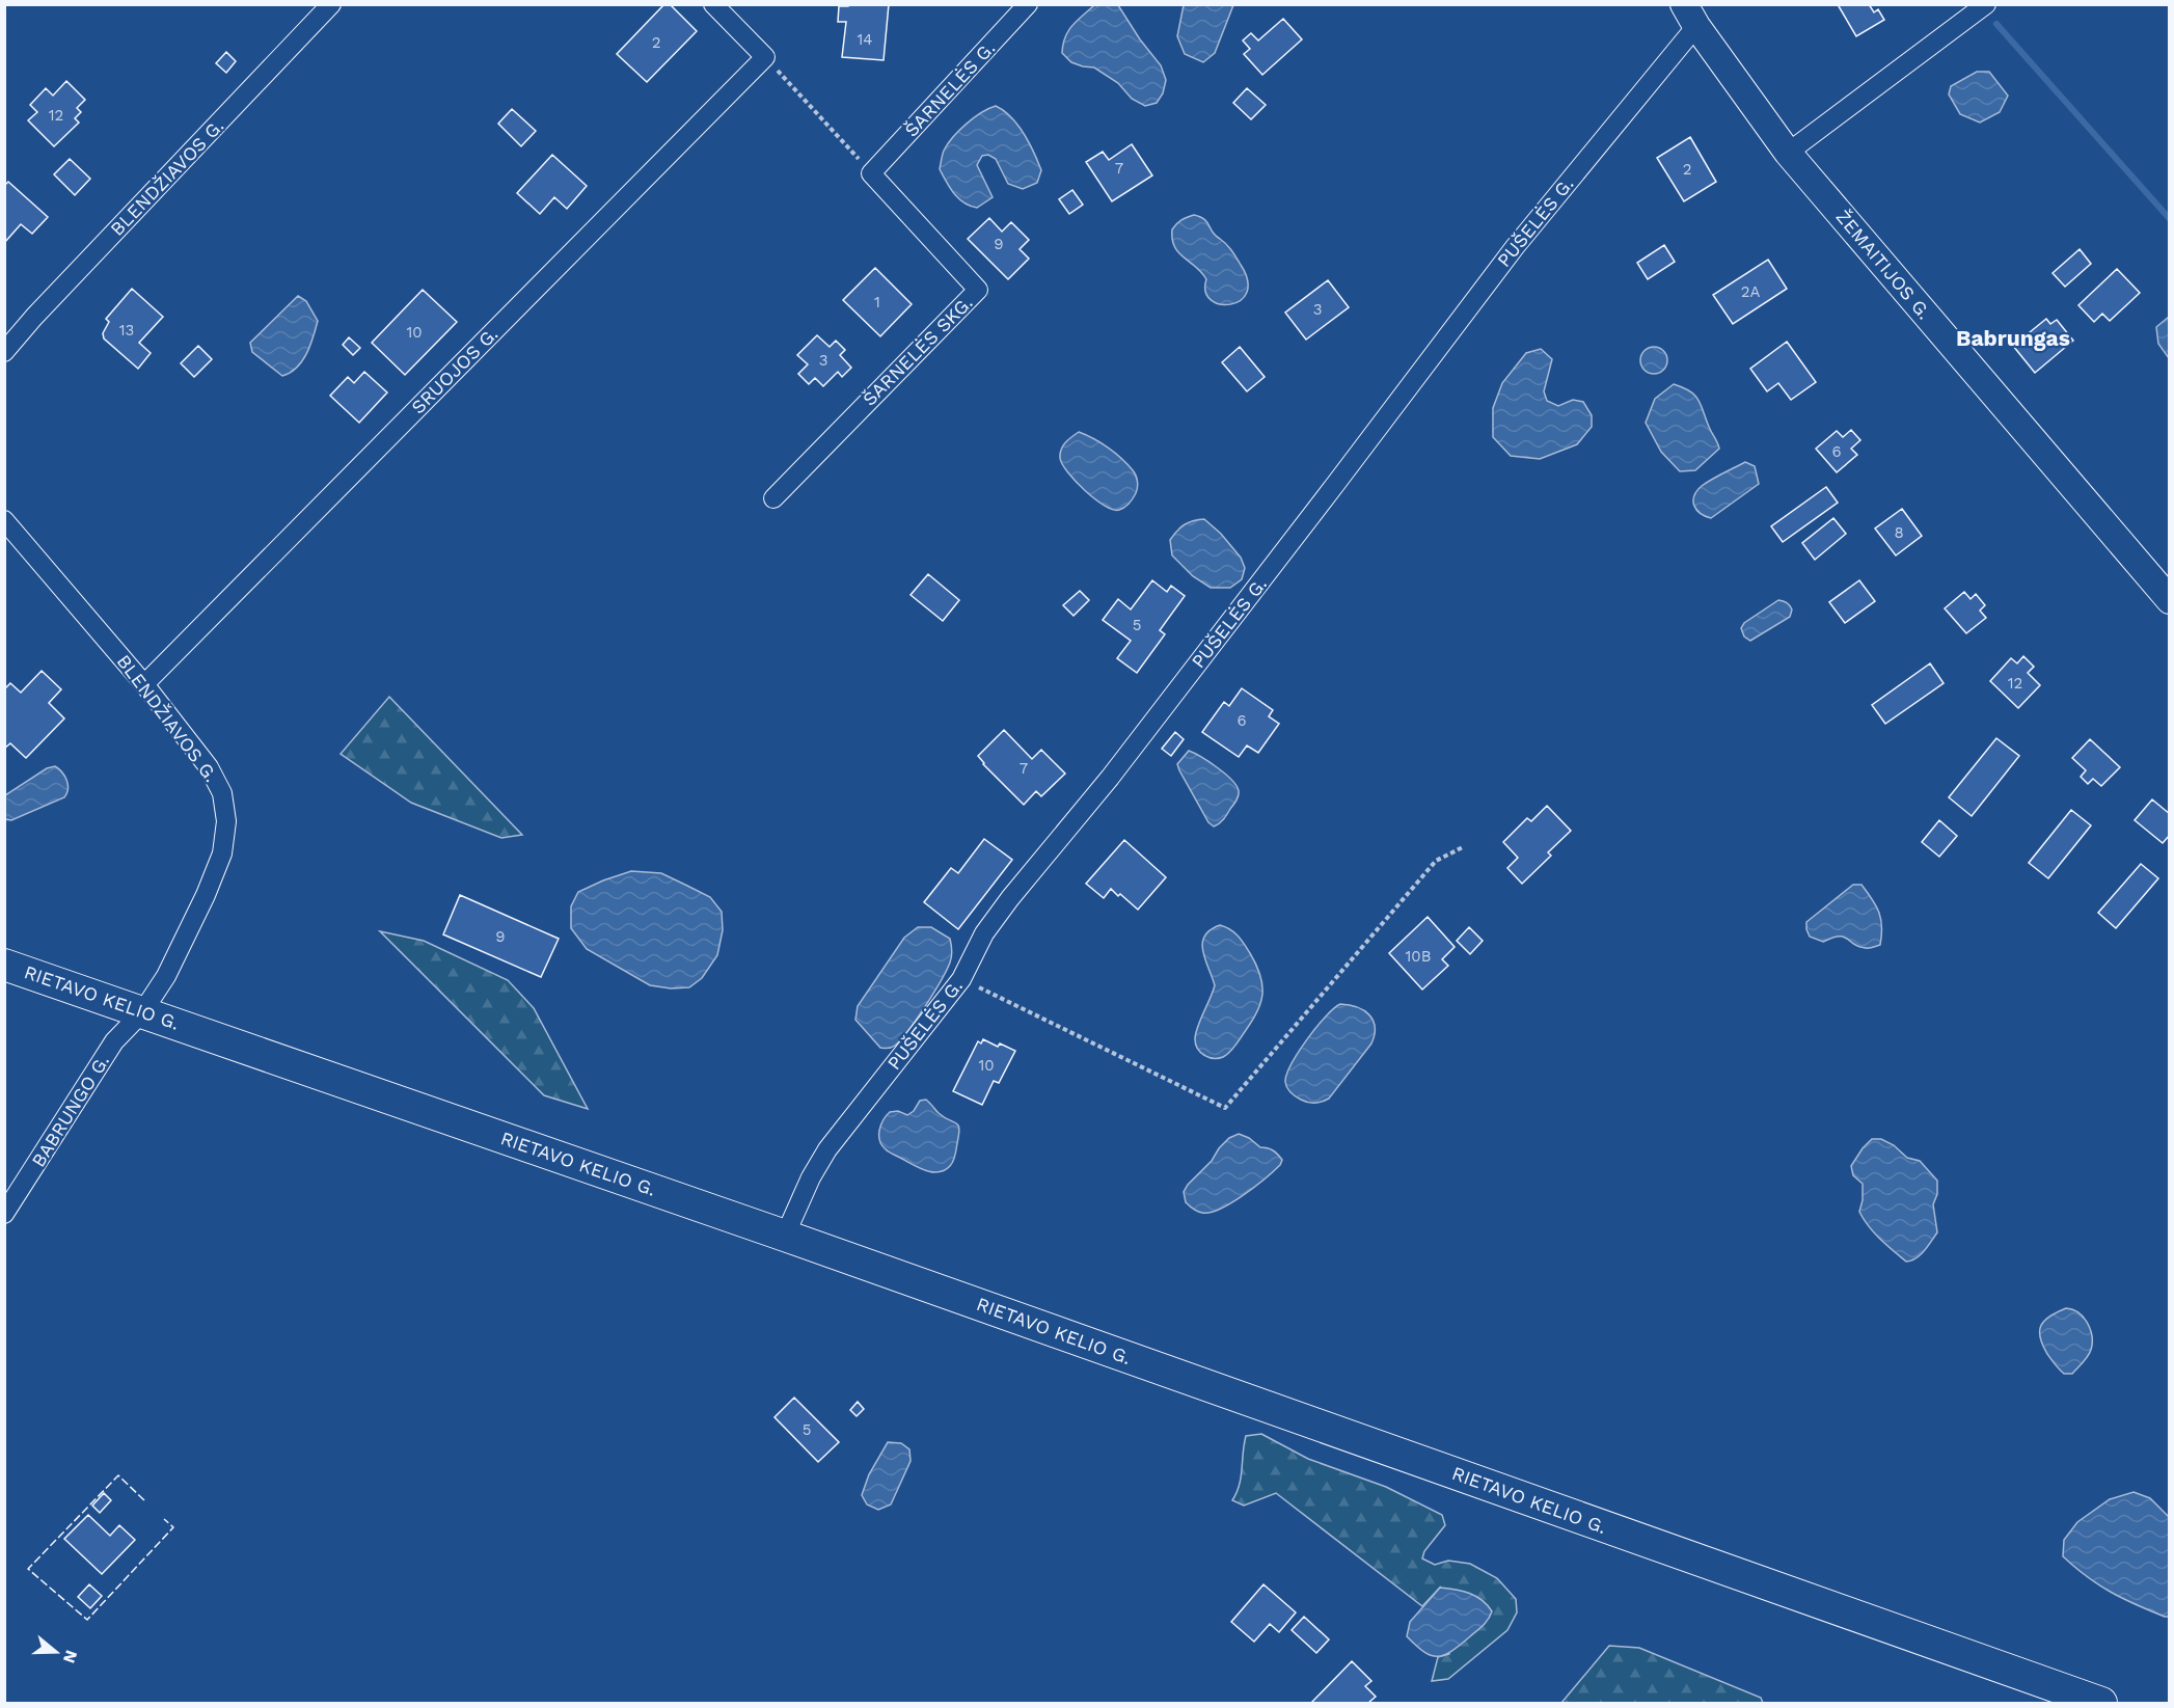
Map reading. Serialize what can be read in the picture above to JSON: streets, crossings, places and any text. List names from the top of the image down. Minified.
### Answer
{"streets":{"main road":["ŽEMAITIJOS G.","RIETAVO KELIO G."],"street":["ŠARNELĖS G.","BLENDŽIAVOS G.","PUŠELĖS G.","ŠARNELĖS SKG.","SRUOJOS G.","BABRUNGO G."]},"crossings":[["ŠARNELĖS G.","ŠARNELĖS SKG."],["BLENDŽIAVOS G.","SRUOJOS G."],["BLENDŽIAVOS G.","RIETAVO KELIO G."],["BLENDŽIAVOS G.","BABRUNGO G."],["PUŠELĖS G.","ŽEMAITIJOS G."],["PUŠELĖS G.","RIETAVO KELIO G."],["RIETAVO KELIO G.","BABRUNGO G."]],"districts":["Babrungas"],"house_numbers":["14","2","12","7","2","9","2A","1","3","13","10","3","6","8","5","12","6","7","9","10B","10","5"],"north":"right"}
